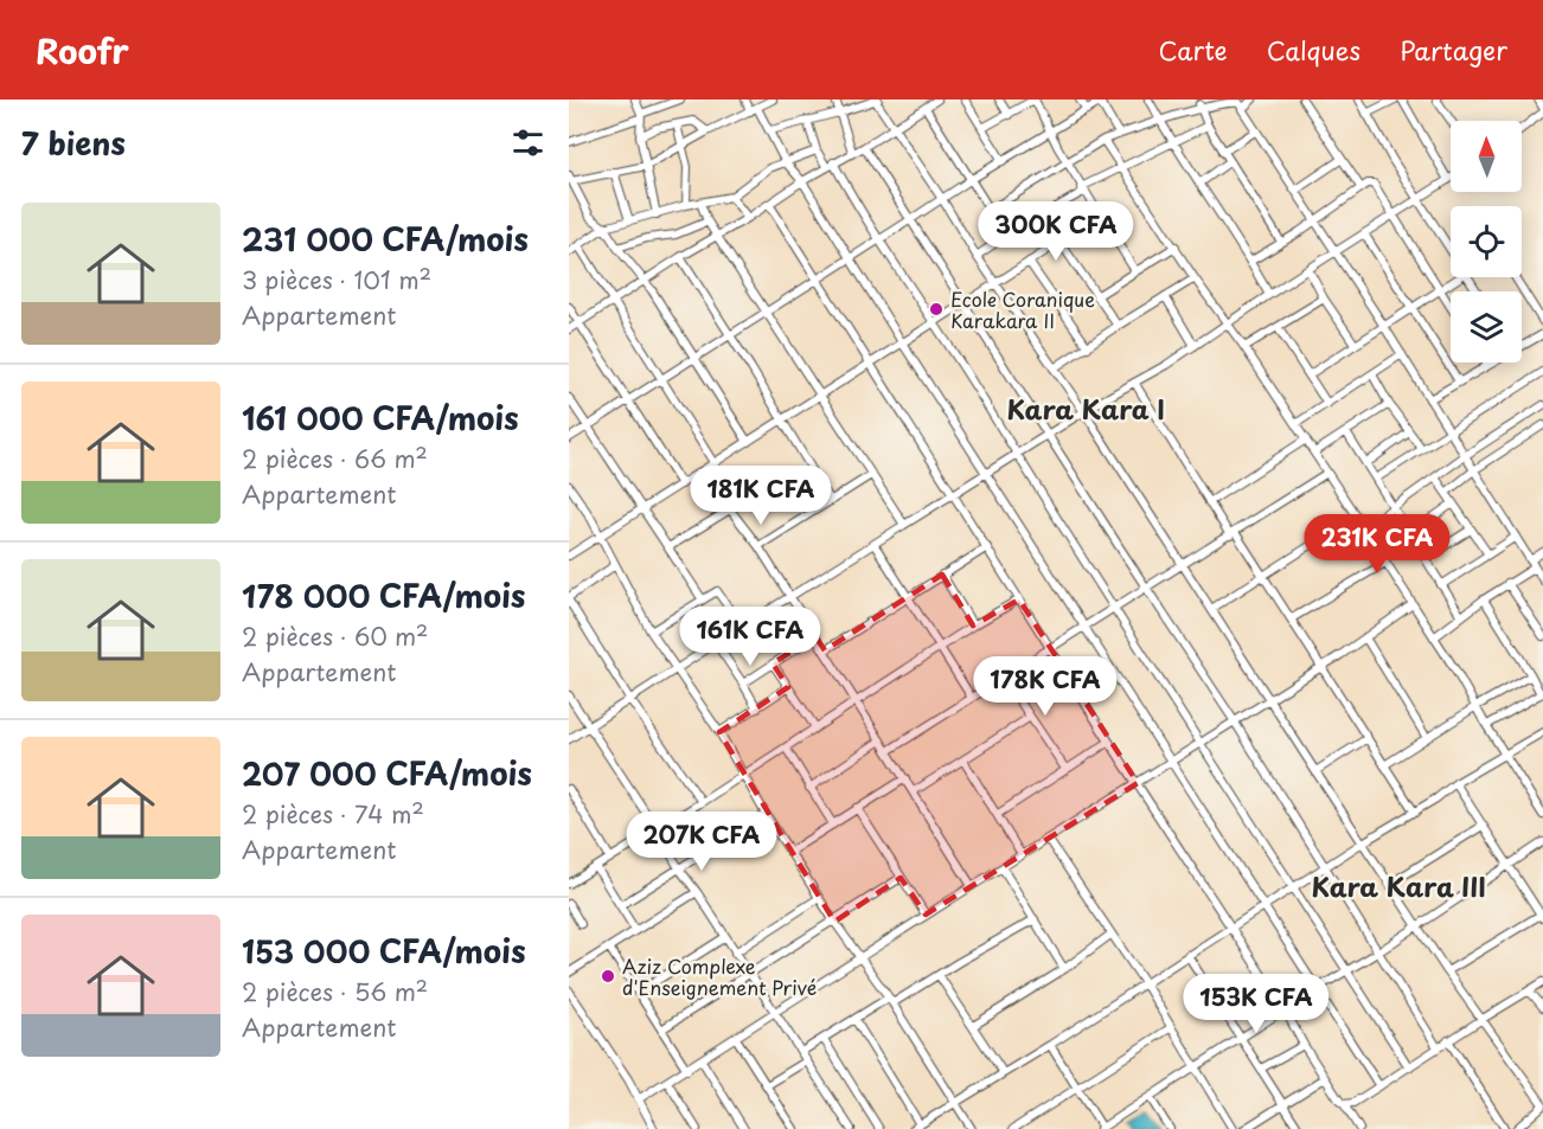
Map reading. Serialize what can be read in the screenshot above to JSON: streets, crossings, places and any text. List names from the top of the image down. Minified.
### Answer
{"districts":["Kara Kara I","Kara Kara III"],"places":["Ecole Coranique Karakara II","Aziz Complexe d'Enseignement Privé"],"north":"top","page":{"header":"Roofr","nav":["Carte","Calques","Partager"],"heading":"7 biens","list":[{"name":"231 000 CFA/mois","note":"3 pièces · 101 m² · Appartement"},{"name":"161 000 CFA/mois","note":"2 pièces · 66 m² · Appartement"},{"name":"178 000 CFA/mois","note":"2 pièces · 60 m² · Appartement"},{"name":"207 000 CFA/mois","note":"2 pièces · 74 m² · Appartement"},{"name":"153 000 CFA/mois","note":"2 pièces · 56 m² · Appartement"}],"price":["300K CFA","181K CFA","231K CFA","161K CFA","178K CFA","207K CFA","153K CFA"]}}
